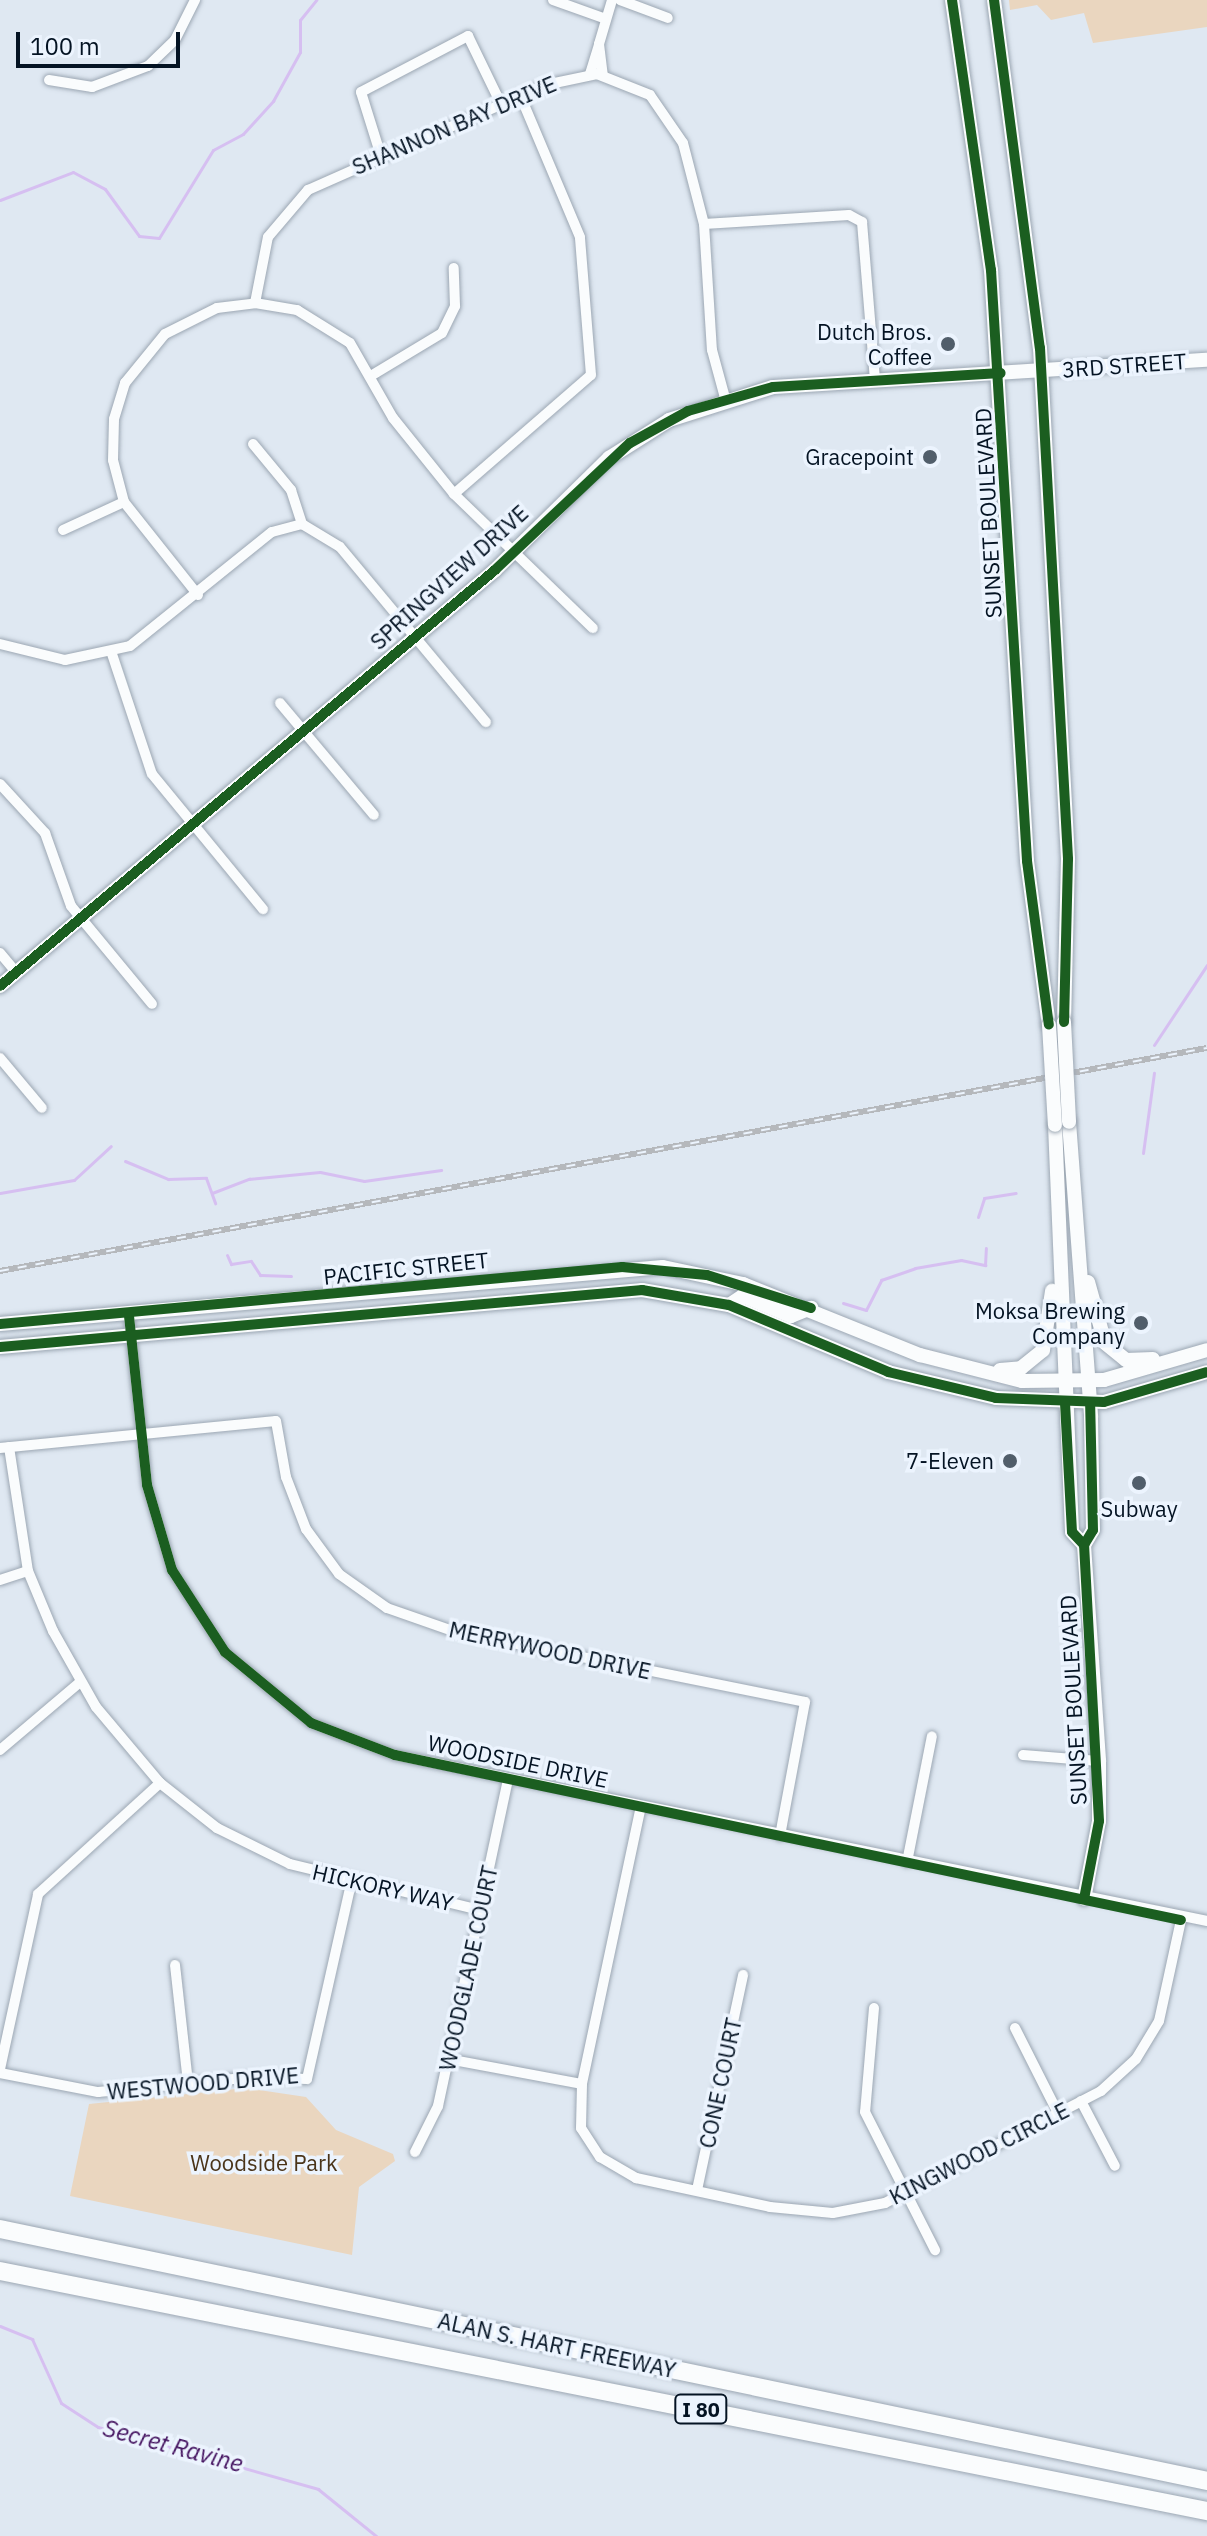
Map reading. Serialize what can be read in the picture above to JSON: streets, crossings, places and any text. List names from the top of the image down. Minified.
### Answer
{"streets":{"highway":["ALAN S. HART FREEWAY","I 80"],"main road":["3RD STREET","SUNSET BOULEVARD","SPRINGVIEW DRIVE","PACIFIC STREET"],"street":["SHANNON BAY DRIVE","MERRYWOOD DRIVE","WOODSIDE DRIVE","HICKORY WAY","WOODGLADE COURT","WESTWOOD DRIVE","CONE COURT","KINGWOOD CIRCLE"]},"crossings":[["SHANNON BAY DRIVE","SPRINGVIEW DRIVE"],["3RD STREET","SUNSET BOULEVARD"],["3RD STREET","SPRINGVIEW DRIVE"],["SUNSET BOULEVARD","SPRINGVIEW DRIVE"],["SUNSET BOULEVARD","PACIFIC STREET"],["SUNSET BOULEVARD","WOODSIDE DRIVE"],["PACIFIC STREET","WOODSIDE DRIVE"],["MERRYWOOD DRIVE","WOODSIDE DRIVE"],["WOODSIDE DRIVE","WOODGLADE COURT"],["WOODSIDE DRIVE","KINGWOOD CIRCLE"],["HICKORY WAY","WOODGLADE COURT"],["HICKORY WAY","WESTWOOD DRIVE"],["CONE COURT","KINGWOOD CIRCLE"]],"water":["Secret Ravine"],"parks":["Woodside Park"],"places":["Dutch Bros. Coffee","Gracepoint","Moksa Brewing Company","7-Eleven","Subway"],"scale_bar":"100 m"}
